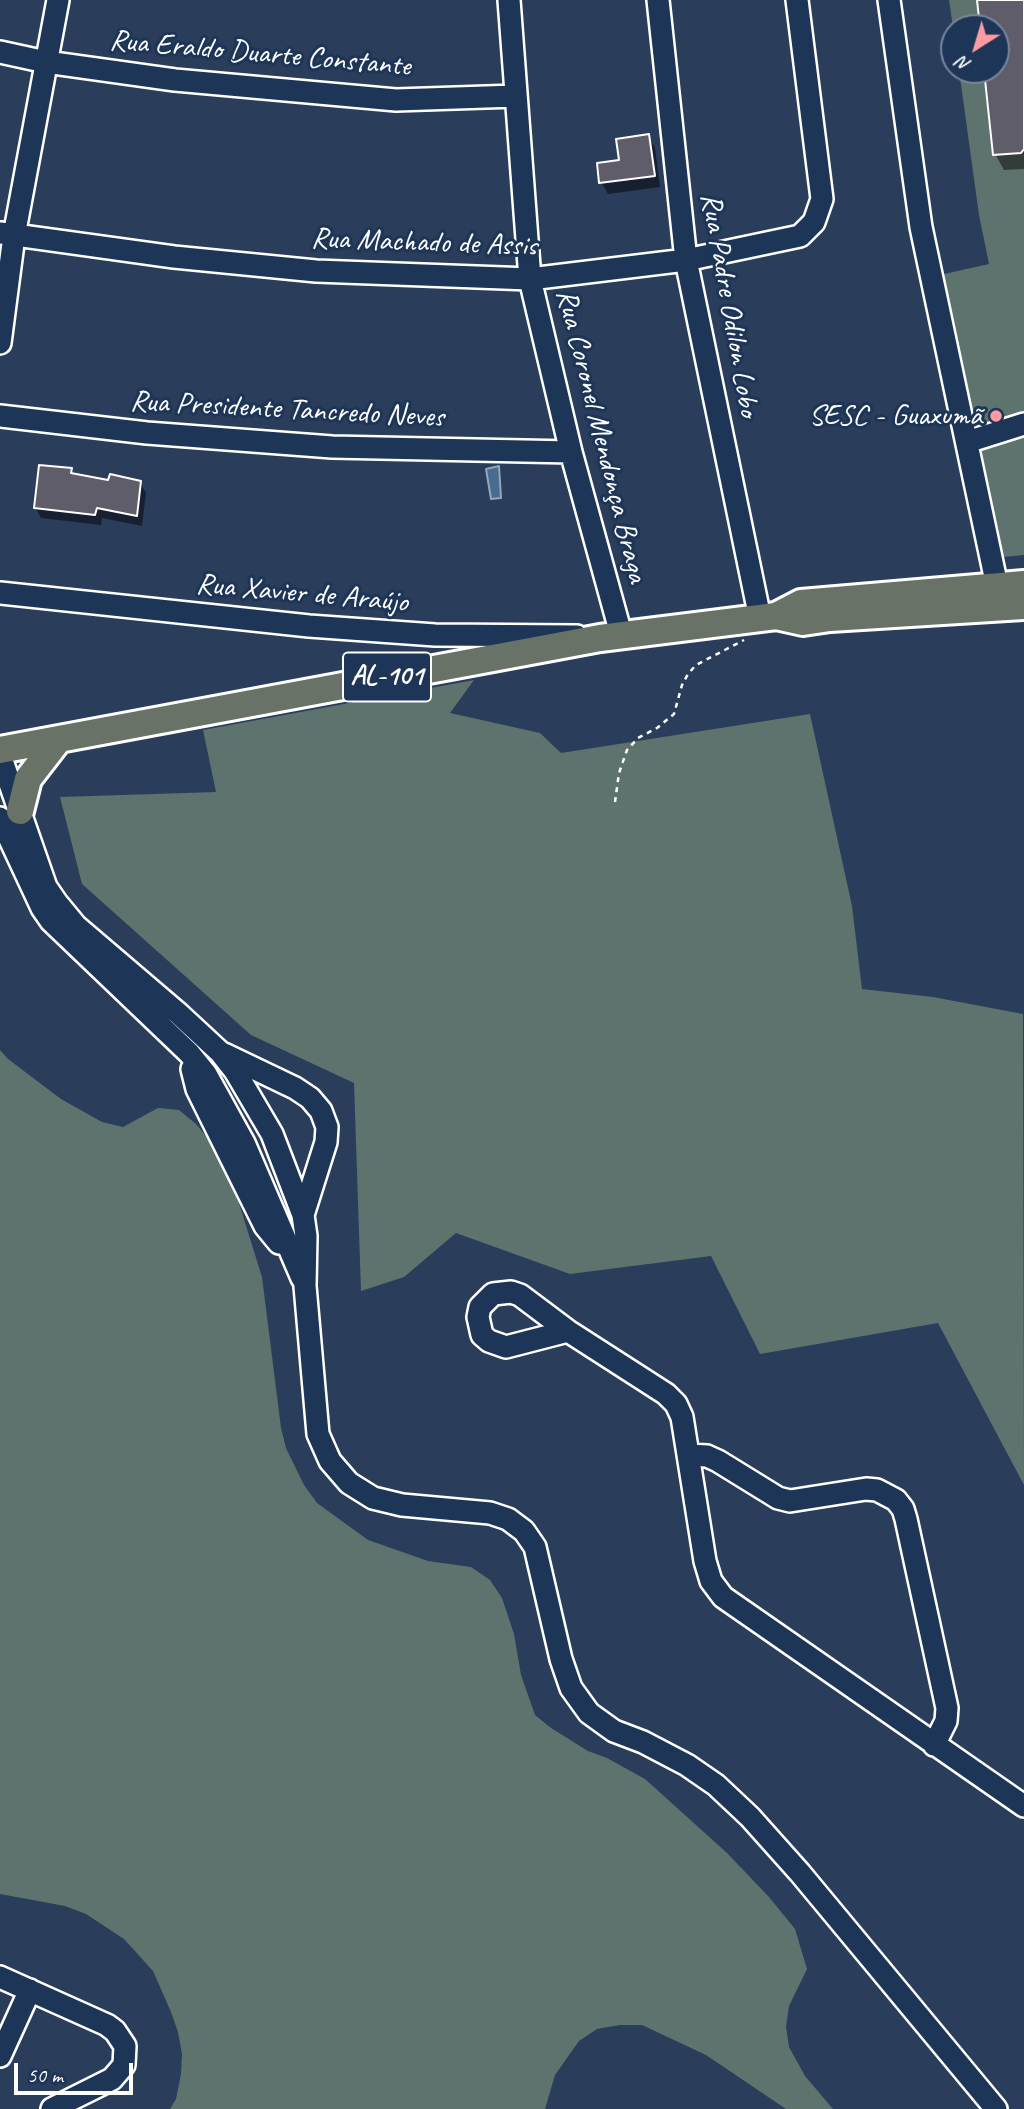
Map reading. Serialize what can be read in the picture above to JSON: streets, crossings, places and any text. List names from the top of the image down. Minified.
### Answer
{"streets":{"main road":["AL-101"],"street":["Rua Eraldo Duarte Constante","Rua Machado de Assis","Rua Padre Odilon Lobo","Rua Presidente Tancredo Neves","Rua Coronel Mendonça Braga","Rua Xavier de Araújo"]},"crossings":[["Rua Eraldo Duarte Constante","Rua Coronel Mendonça Braga"],["Rua Machado de Assis","Rua Padre Odilon Lobo"],["Rua Machado de Assis","Rua Coronel Mendonça Braga"],["Rua Padre Odilon Lobo","AL-101"],["Rua Presidente Tancredo Neves","Rua Coronel Mendonça Braga"],["Rua Coronel Mendonça Braga","Rua Xavier de Araújo"],["Rua Coronel Mendonça Braga","AL-101"],["Rua Xavier de Araújo","AL-101"]],"places":["SESC - Guaxumã"],"scale_bar":"50 m","north":"bottom left"}
